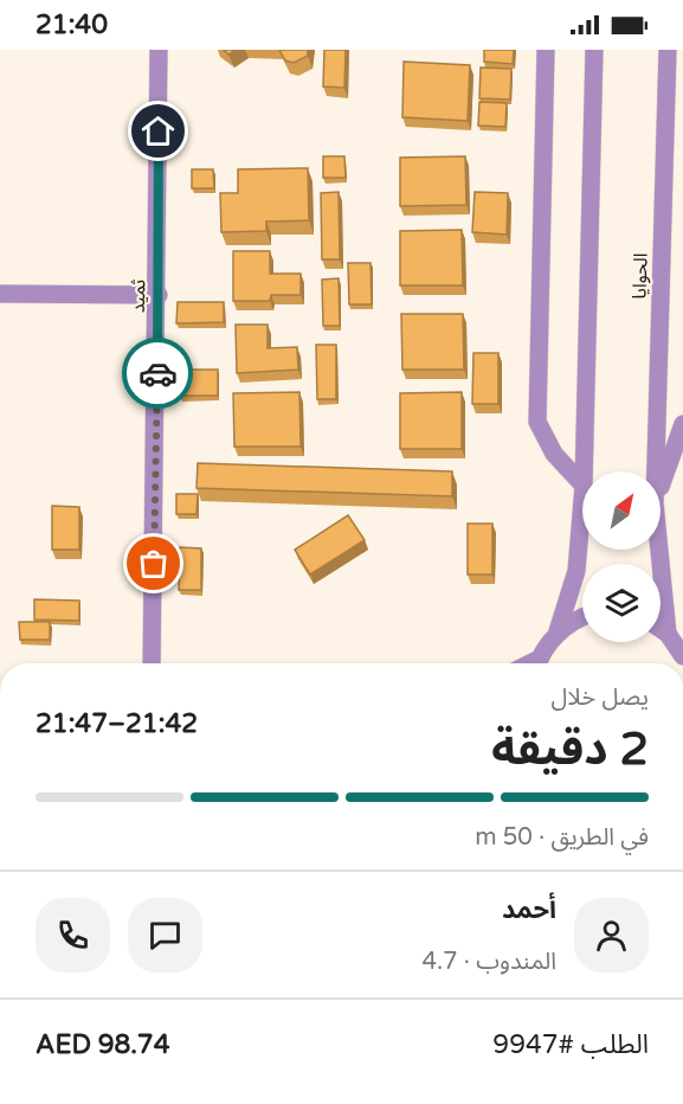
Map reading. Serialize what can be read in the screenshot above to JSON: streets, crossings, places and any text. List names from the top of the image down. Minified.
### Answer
{"streets":{"street":["الحوايا","ثميد"]},"north":"top right","page":{"status":"21:40","heading":["2 دقيقة","يصل خلال","21:42–21:47"],"panel":["أحمد","المندوب · 4.7","الطلب #9947","AED 98.74"],"bar":"في الطريق · 50 m"}}
